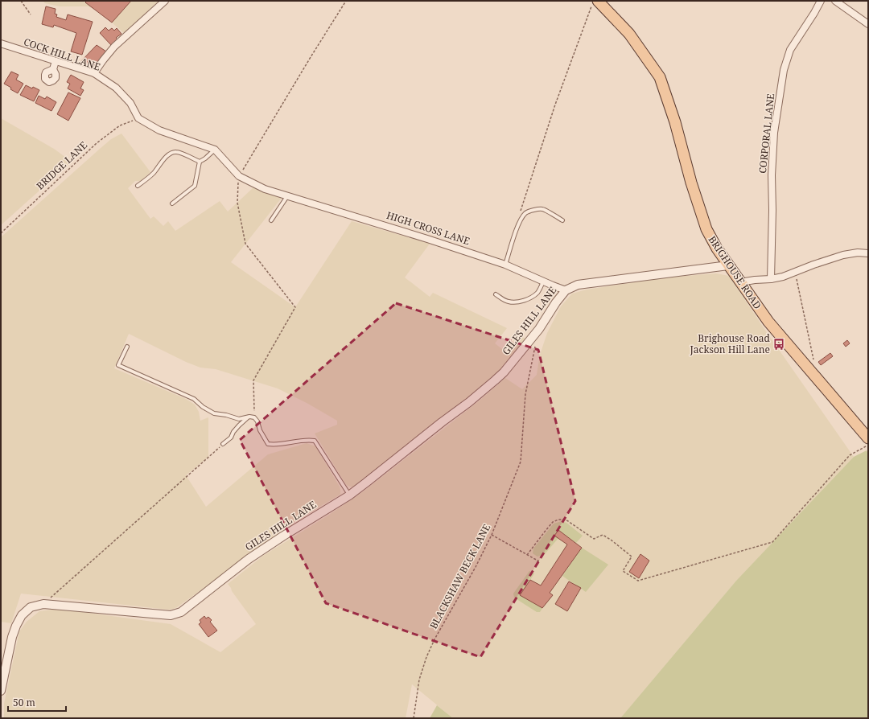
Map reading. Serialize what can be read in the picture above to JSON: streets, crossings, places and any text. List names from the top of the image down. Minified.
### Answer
{"streets":{"main road":["BRIGHOUSE ROAD"],"street":["COCK HILL LANE","CORPORAL LANE","HIGH CROSS LANE","GILES HILL LANE"],"path":["BRIDGE LANE","BLACKSHAW BECK LANE"]},"crossings":[["COCK HILL LANE","BRIDGE LANE"],["COCK HILL LANE","HIGH CROSS LANE"],["BRIDGE LANE","HIGH CROSS LANE"],["HIGH CROSS LANE","GILES HILL LANE"]],"places":{"bus stop":["Brighouse Road Jackson Hill Lane"]},"scale_bar":"50 m"}
